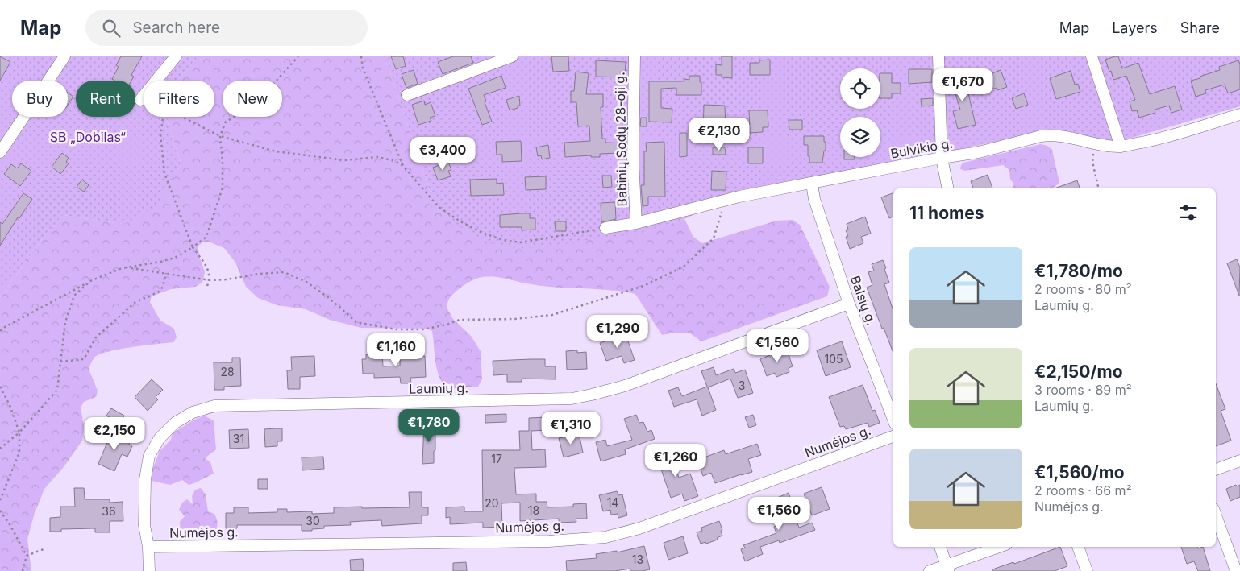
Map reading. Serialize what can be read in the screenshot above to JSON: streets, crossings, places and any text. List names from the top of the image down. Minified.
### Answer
{"streets":{"street":["Babinių Sodų 28-oji g.","Bulvikio g.","Balsių g.","Laumių g.","Numėjos g."]},"crossings":[["Babinių Sodų 28-oji g.","Bulvikio g."],["Bulvikio g.","Balsių g."],["Balsių g.","Laumių g."],["Laumių g.","Numėjos g."]],"parks":["SB „Dobilas“"],"house_numbers":["105","28","3","31","17","14","20","18","36","30","13"],"page":{"header":"Map","search":"Search here","nav":["Map","Layers","Share"],"price":["€1,670","€2,130","€3,400","€1,290","€1,560","€1,160","€1,780","€1,310","€2,150","€1,260","€1,560"],"chip":["Buy","Rent","Filters","New"],"heading":"11 homes","list":[{"name":"€1,780/mo","note":"2 rooms · 80 m² · Laumių g."},{"name":"€2,150/mo","note":"3 rooms · 89 m² · Laumių g."},{"name":"€1,560/mo","note":"2 rooms · 66 m² · Numėjos g."}]}}
